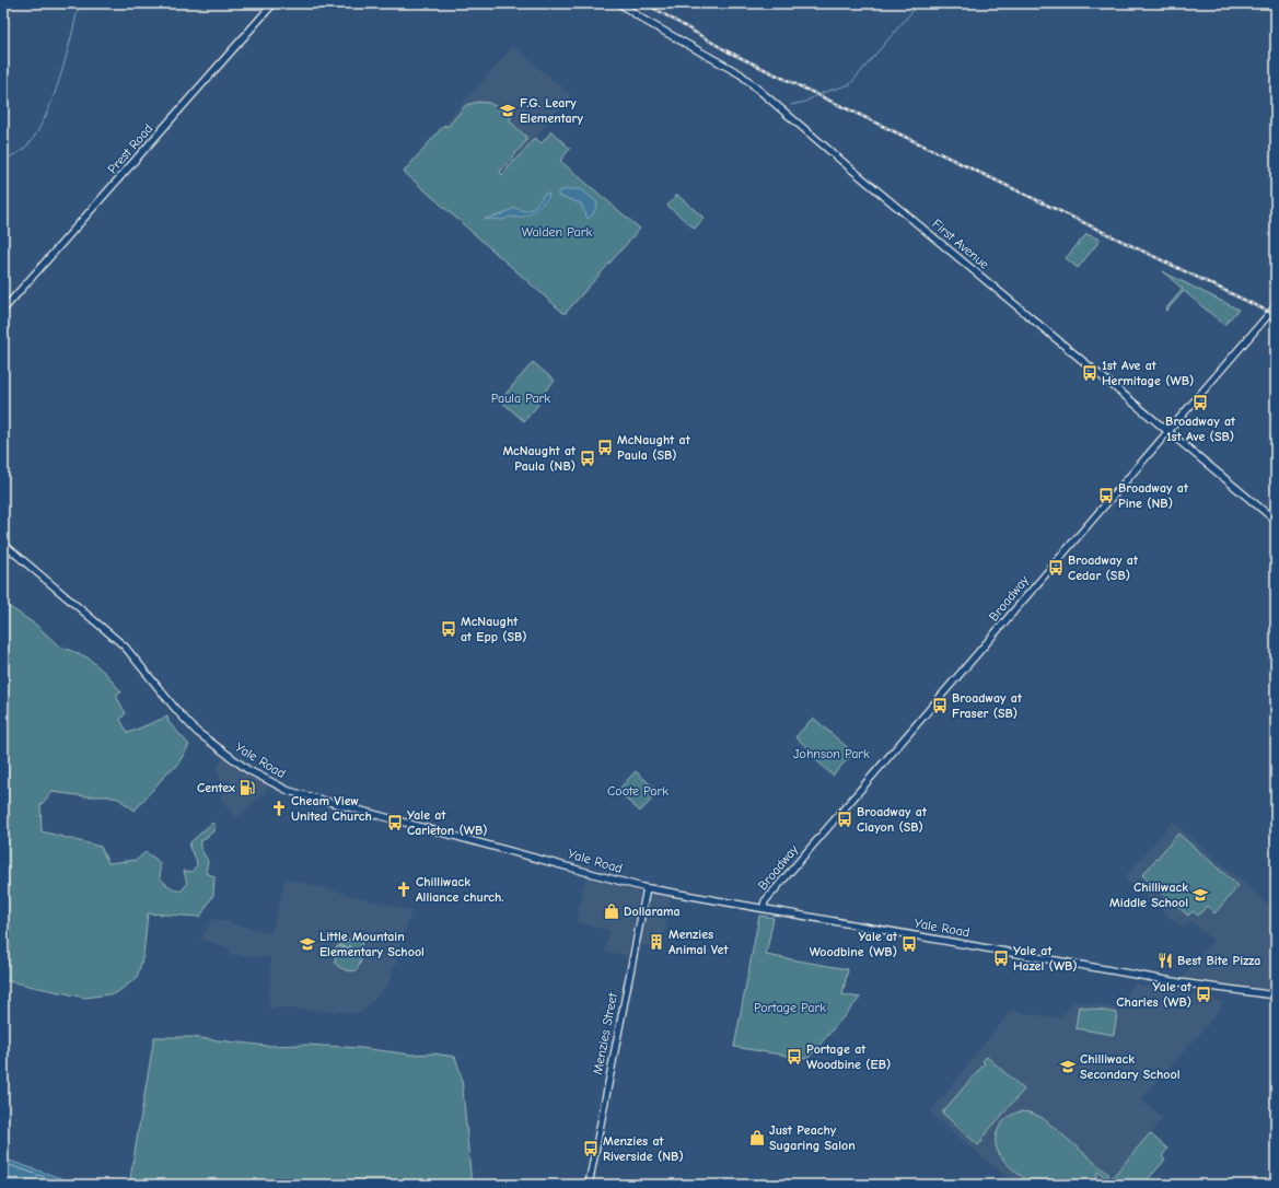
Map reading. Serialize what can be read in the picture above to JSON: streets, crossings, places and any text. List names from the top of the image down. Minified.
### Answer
{"streets":{"street":["Prest Road","First Avenue","Broadway","Yale Road","Menzies Street"]},"crossings":[["First Avenue","Broadway"],["Broadway","Yale Road"],["Yale Road","Menzies Street"]],"parks":["Walden Park","Paula Park","Johnson Park","Coote Park","Portage Park"],"places":{"school or university":["F.G. Leary Elementary","Chilliwack Middle School","Little Mountain Elementary School","Chilliwack Secondary School"],"bus stop":["1st Ave at Hermitage (WB)","Broadway at 1st Ave (SB)","McNaught at Paula (SB)","McNaught at Paula (NB)","Broadway at Pine (NB)","Broadway at Cedar (SB)","McNaught at Epp (SB)","Broadway at Fraser (SB)","Broadway at Clayon (SB)","Yale at Carleton (WB)","Yale at Woodbine (WB)","Yale at Hazel (WB)","Yale at Charles (WB)","Portage at Woodbine (EB)","Menzies at Riverside (NB)"],"fuel station":["Centex"],"church":["Cheam View United Church","Chilliwack Alliance church."],"shop":["Dollarama","Just Peachy Sugaring Salon"],"building":["Menzies Animal Vet"],"restaurant":["Best Bite Pizza"]}}
